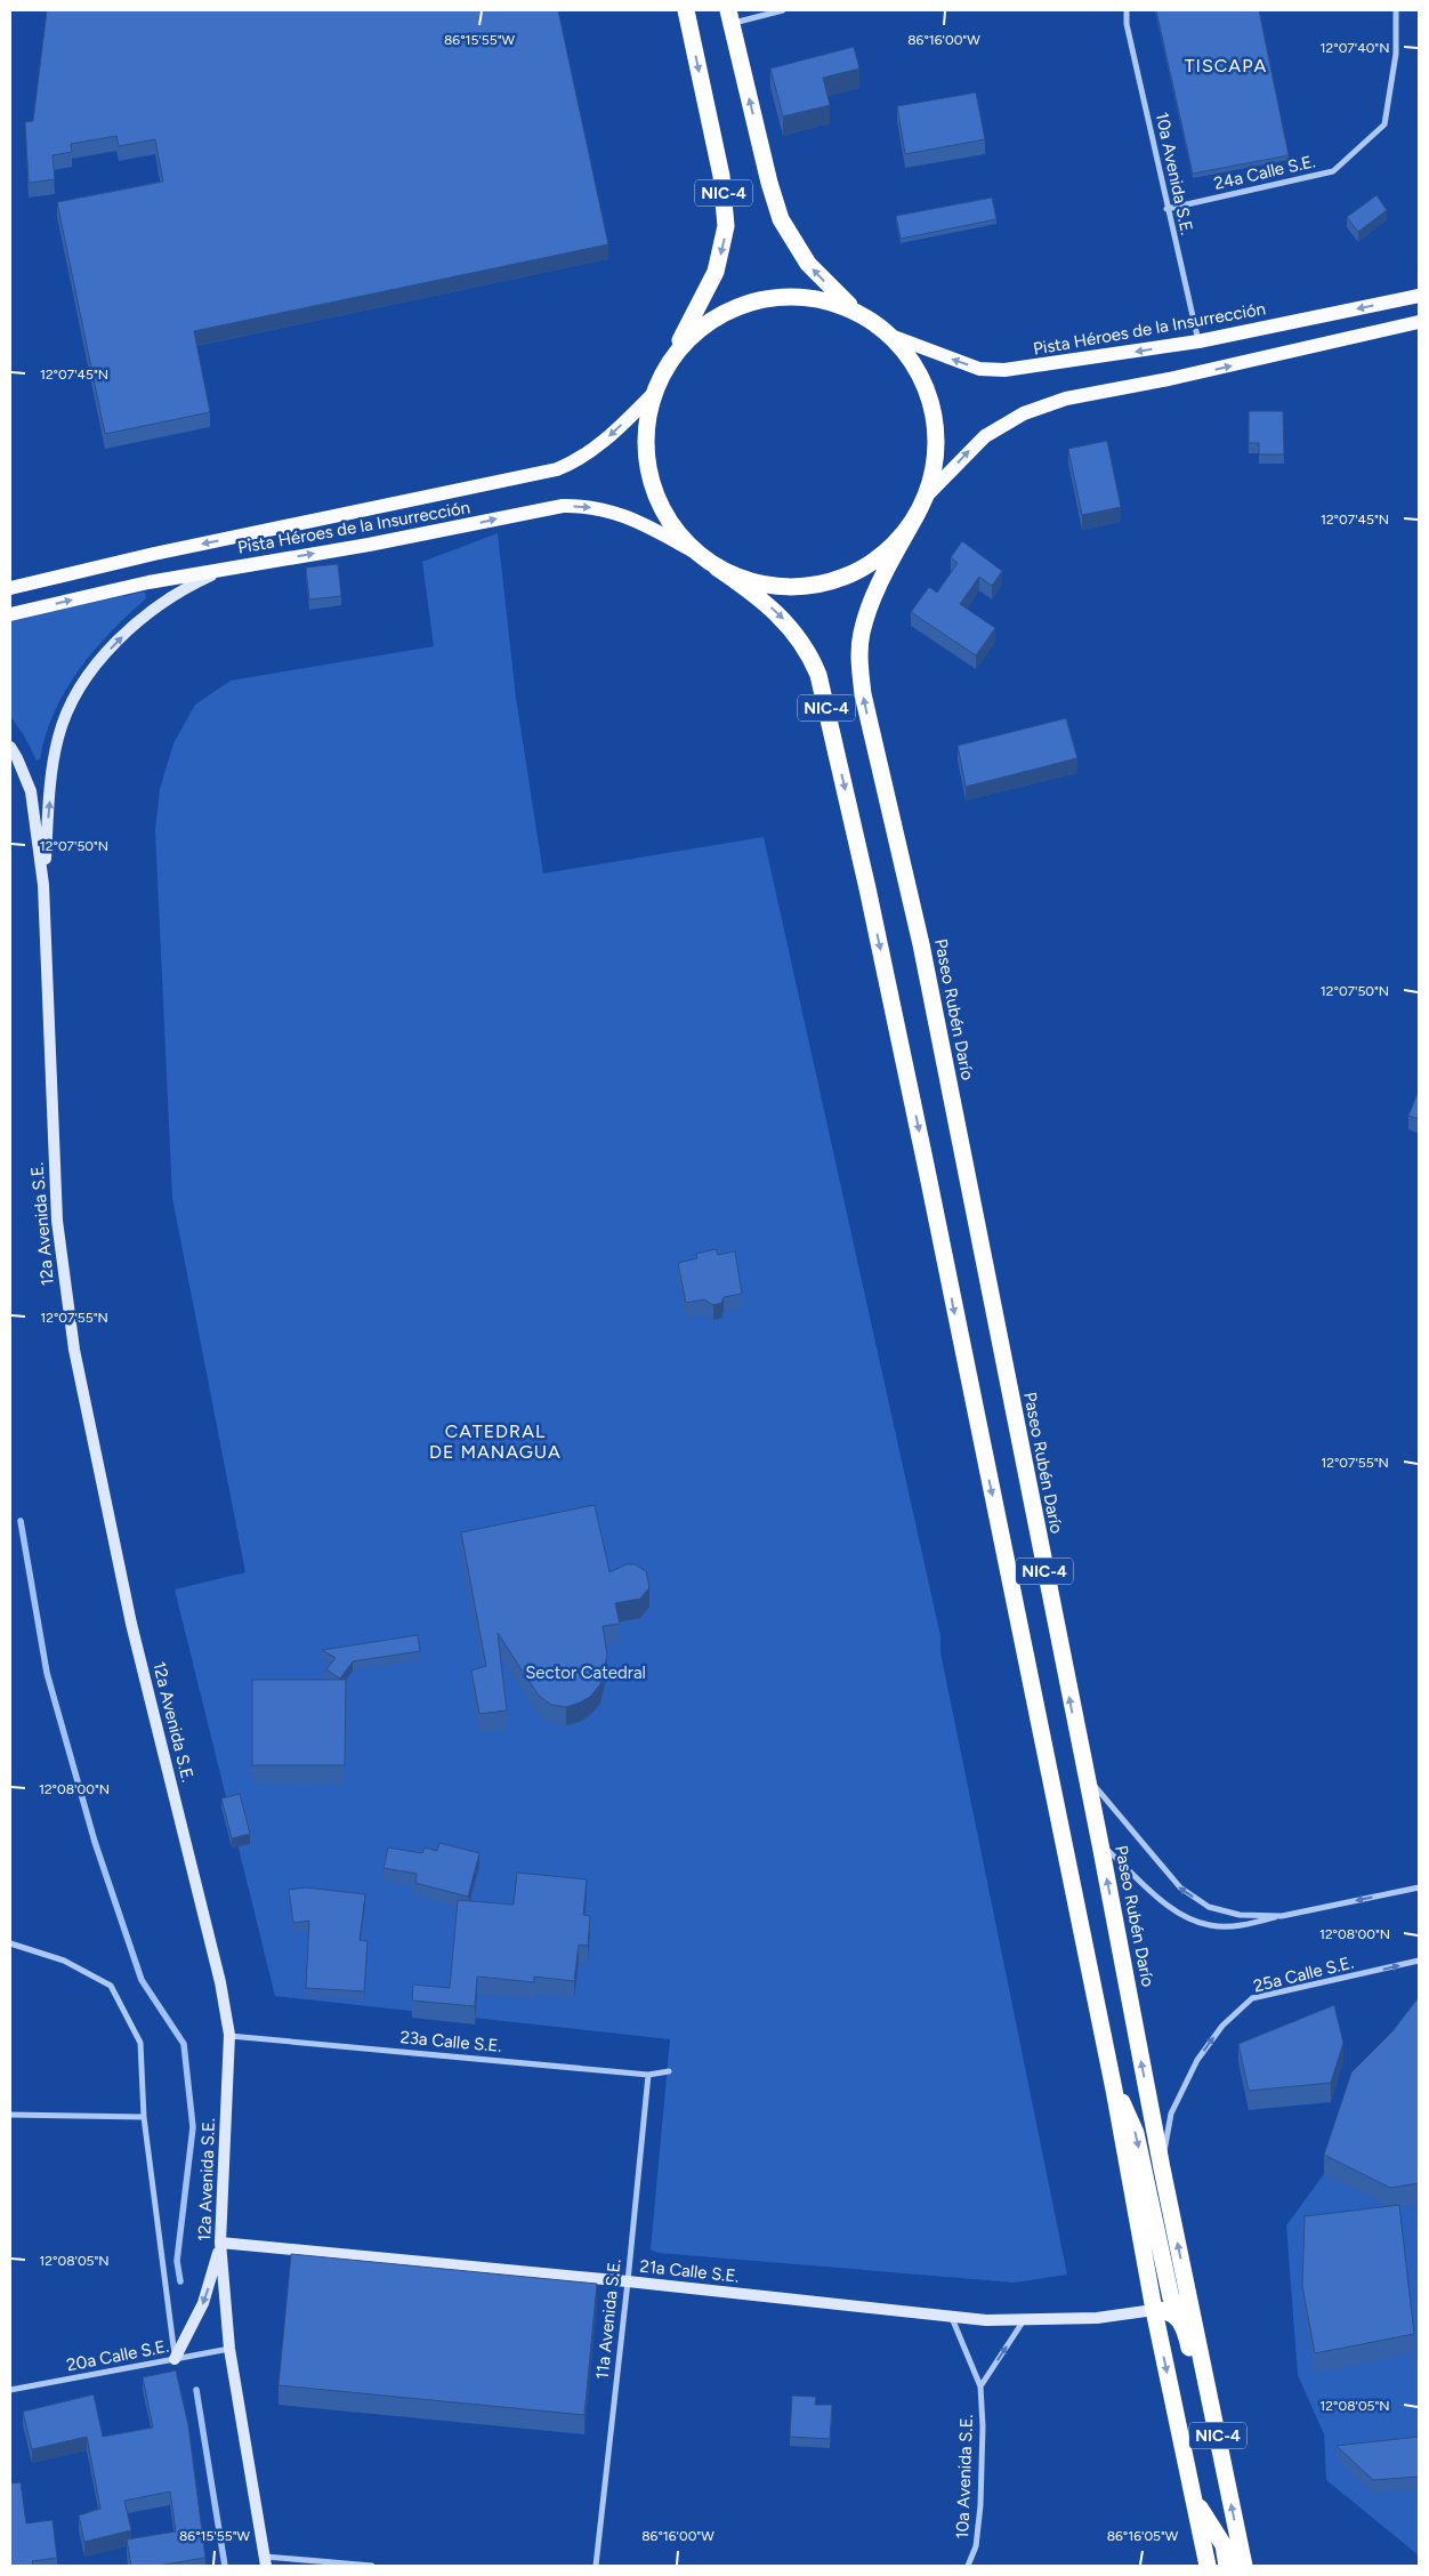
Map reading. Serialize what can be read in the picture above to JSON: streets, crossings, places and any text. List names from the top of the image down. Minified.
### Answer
{"streets":{"highway":["NIC-4","Paseo Rubén Darío"],"main road":["Pista Héroes de la Insurrección"],"street":["24a Calle S.E.","10a Avenida S.E.","12a Avenida S.E.","25a Calle S.E.","23a Calle S.E.","21a Calle S.E.","11a Avenida S.E.","20a Calle S.E."]},"crossings":[["24a Calle S.E.","10a Avenida S.E."],["10a Avenida S.E.","Pista Héroes de la Insurrección"],["10a Avenida S.E.","21a Calle S.E."],["NIC-4","Pista Héroes de la Insurrección"],["NIC-4","Paseo Rubén Darío"],["NIC-4","21a Calle S.E."],["Pista Héroes de la Insurrección","12a Avenida S.E."],["Paseo Rubén Darío","25a Calle S.E."],["12a Avenida S.E.","23a Calle S.E."],["12a Avenida S.E.","21a Calle S.E."],["12a Avenida S.E.","20a Calle S.E."],["23a Calle S.E.","11a Avenida S.E."],["21a Calle S.E.","11a Avenida S.E."]],"one_way":["25a Calle S.E."],"districts":["TISCAPA","CATEDRAL DE MANAGUA"],"parks":["Sector Catedral"],"coordinates":["86°15'55\"W","86°16'00\"W","12°07'40\"N","12°07'45\"N","12°07'50\"N","12°07'55\"N","12°08'00\"N","12°08'05\"N","86°16'05\"W"]}
